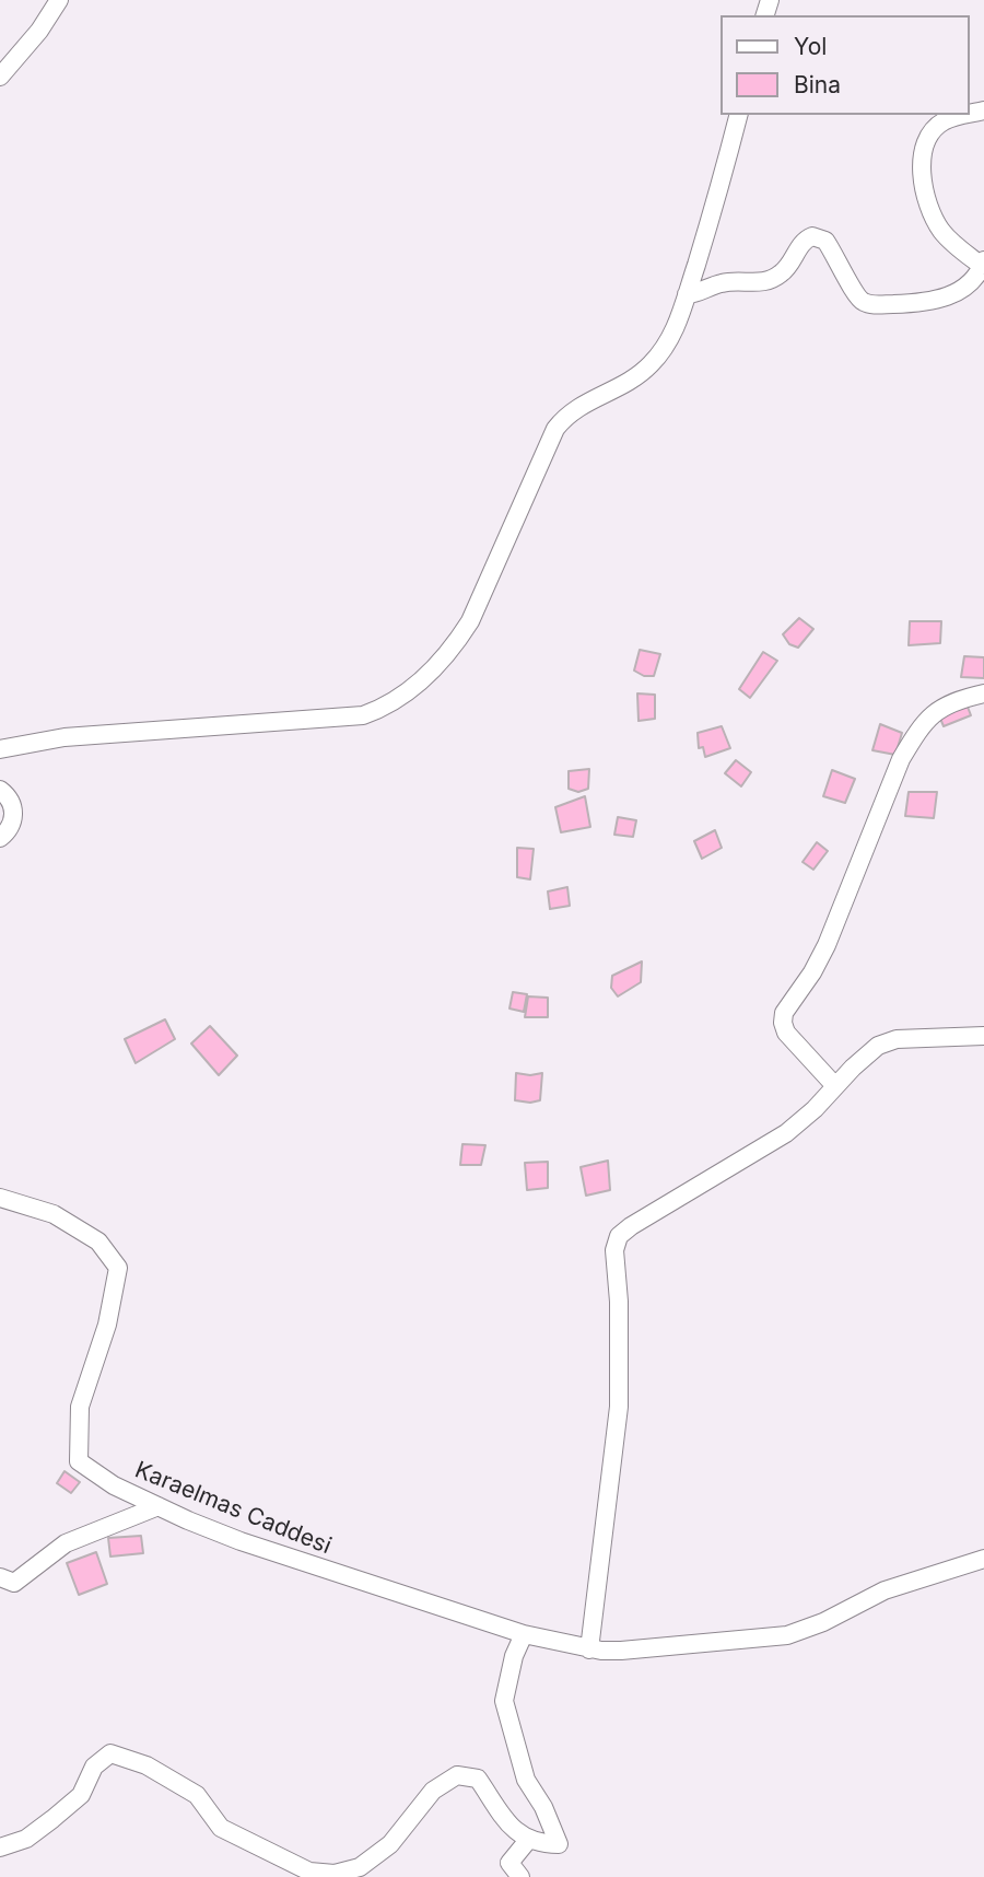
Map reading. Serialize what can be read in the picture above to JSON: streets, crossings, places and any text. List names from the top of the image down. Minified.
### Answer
{"streets":{"street":["Karaelmas Caddesi"]},"legend":["Yol","Bina"]}
